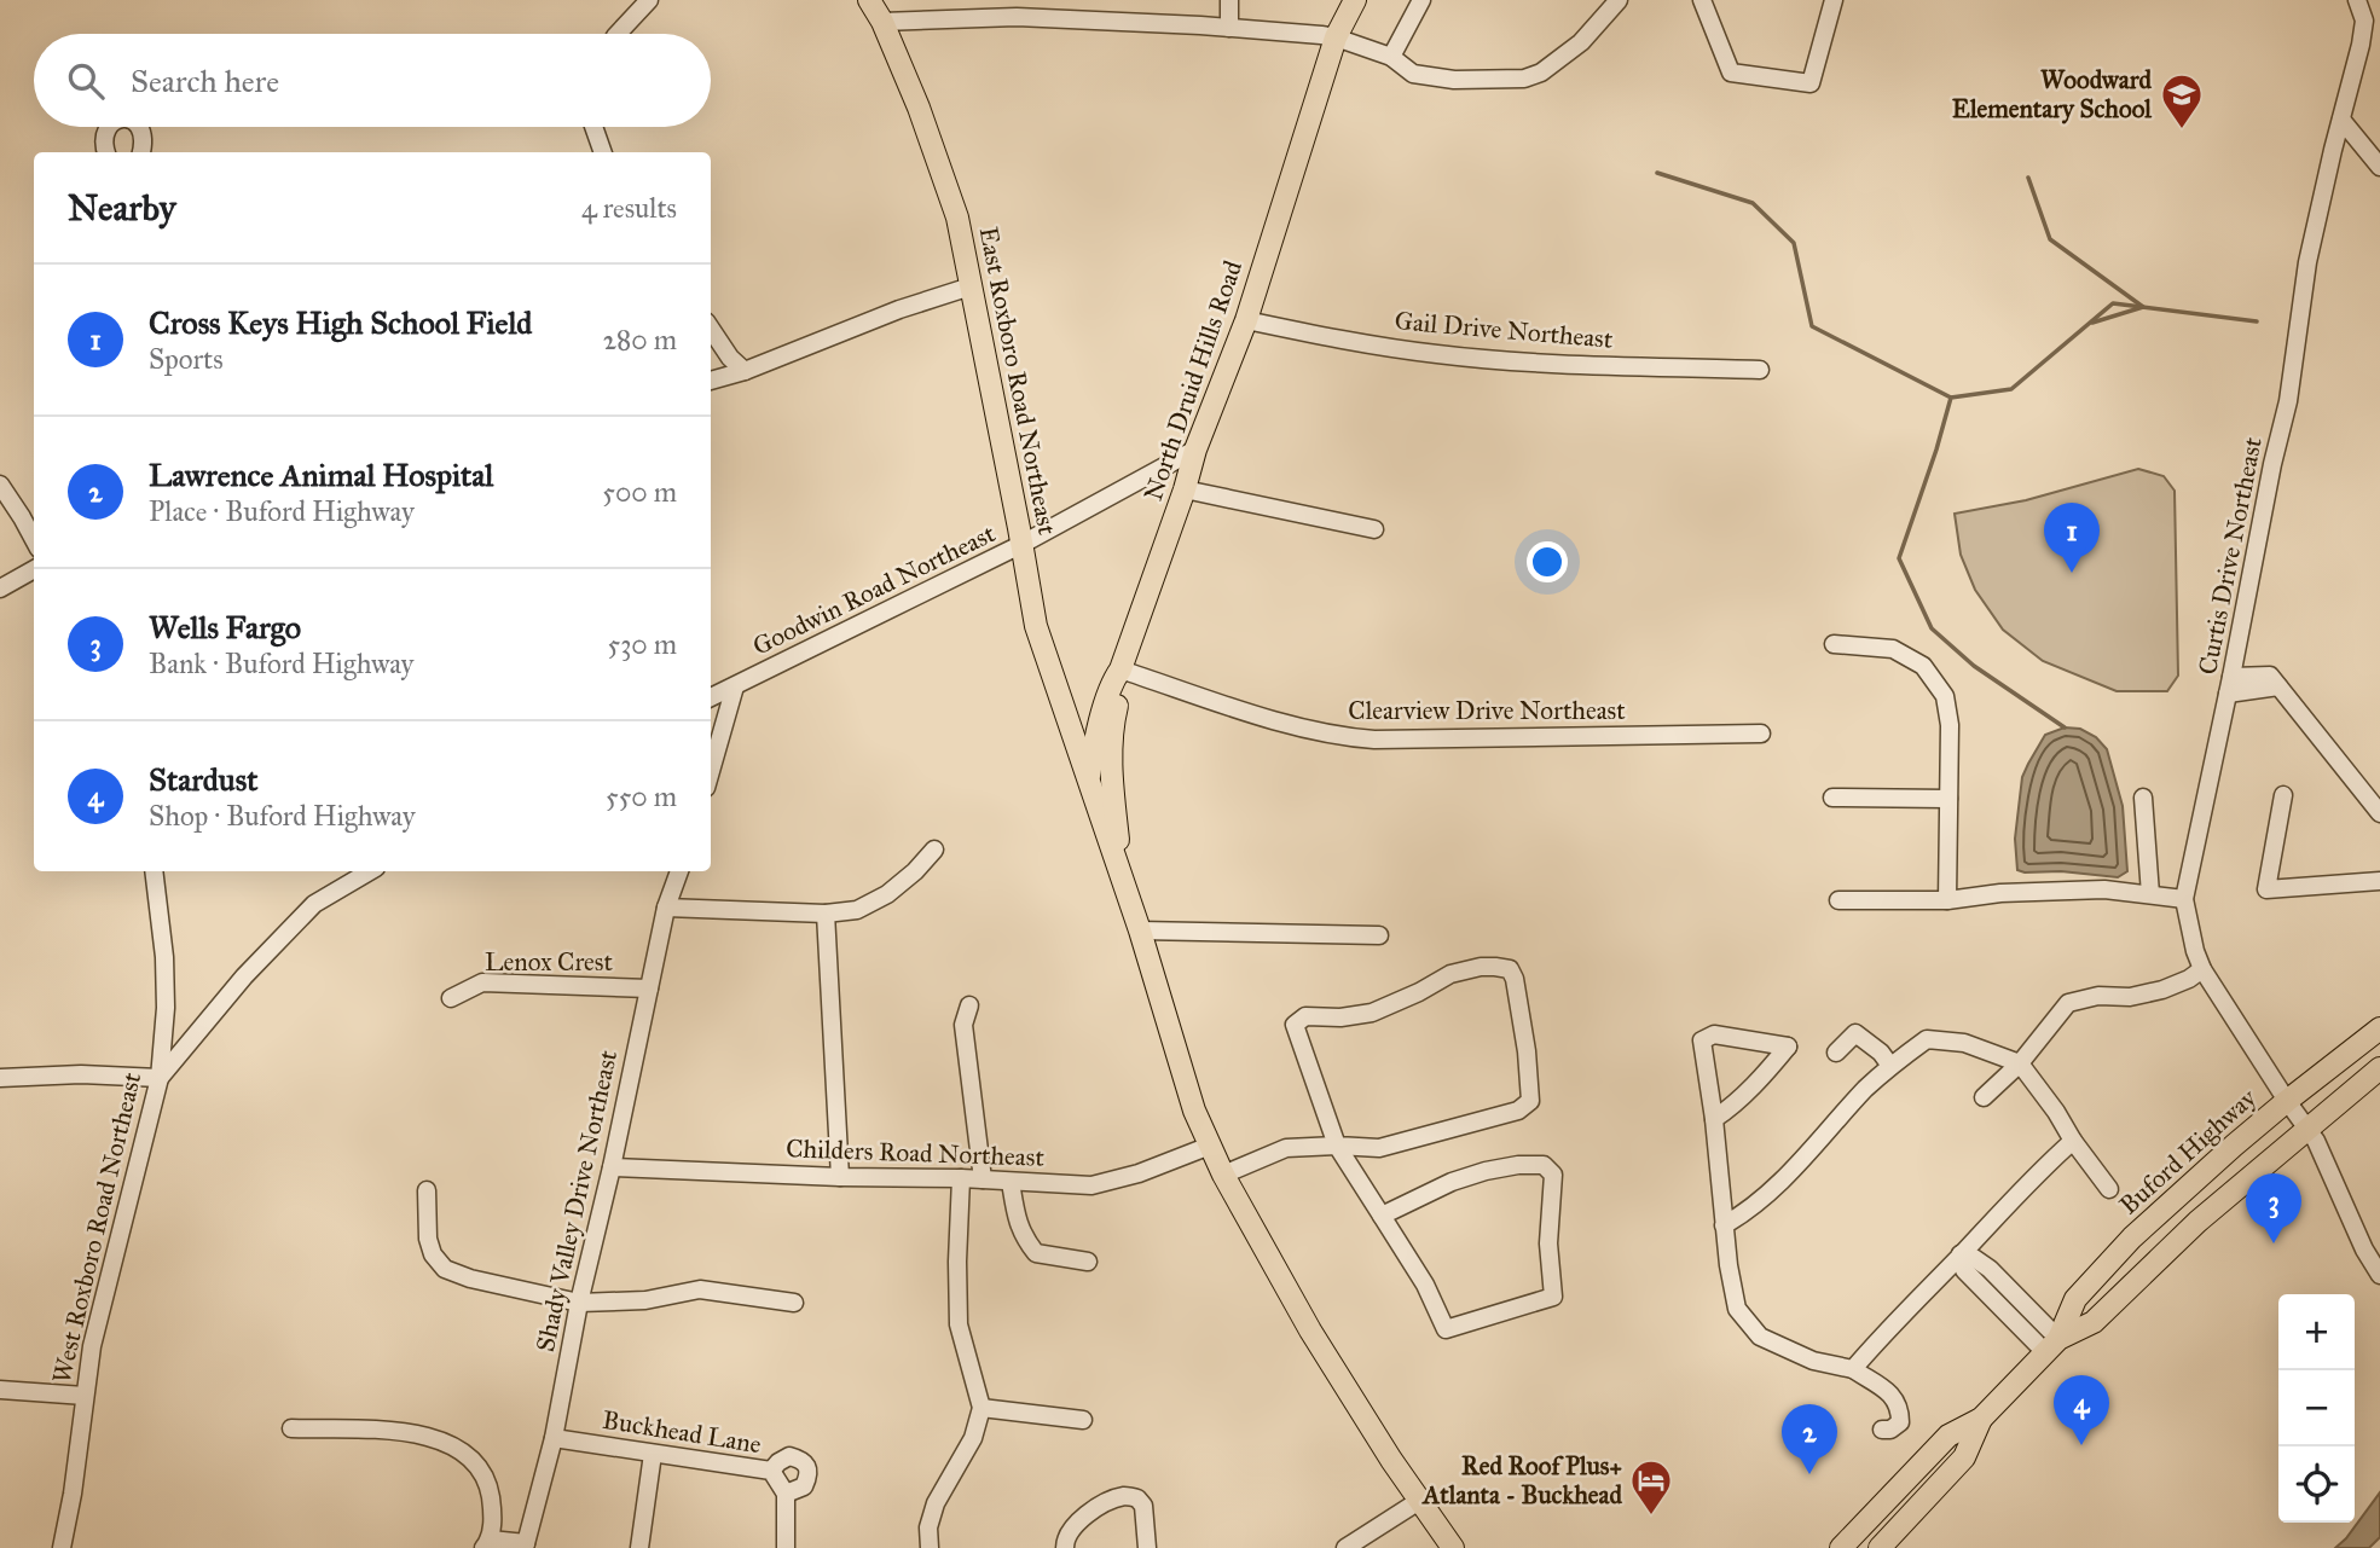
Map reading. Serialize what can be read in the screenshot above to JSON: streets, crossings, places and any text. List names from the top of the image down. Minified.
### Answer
{"streets":{"main road":["East Roxboro Road Northeast","North Druid Hills Road","Buford Highway"],"street":["Gail Drive Northeast","Curtis Drive Northeast","Goodwin Road Northeast","Clearview Drive Northeast","Lenox Crest","Childers Road Northeast","Shady Valley Drive Northeast","West Roxboro Road Northeast","Buckhead Lane"]},"crossings":[["Gail Drive Northeast","North Druid Hills Road"],["East Roxboro Road Northeast","North Druid Hills Road"],["East Roxboro Road Northeast","Goodwin Road Northeast"],["North Druid Hills Road","Goodwin Road Northeast"],["North Druid Hills Road","Clearview Drive Northeast"],["Curtis Drive Northeast","Buford Highway"],["Lenox Crest","Shady Valley Drive Northeast"],["Childers Road Northeast","Shady Valley Drive Northeast"],["Shady Valley Drive Northeast","Buckhead Lane"]],"places":{"school or university":["Woodward Elementary School"],"hotel":["Red Roof Plus+ Atlanta - Buckhead"]},"page":{"search":"Search here","heading":["Nearby","4 results"],"list":[{"mark":"1","name":"Cross Keys High School Field","note":"Sports","value":"280 m"},{"mark":"2","name":"Lawrence Animal Hospital","note":"Place · Buford Highway","value":"500 m"},{"mark":"3","name":"Wells Fargo","note":"Bank · Buford Highway","value":"530 m"},{"mark":"4","name":"Stardust","note":"Shop · Buford Highway","value":"550 m"}],"pins":["1","3","4","2"],"map_buttons":["+","−"]}}
